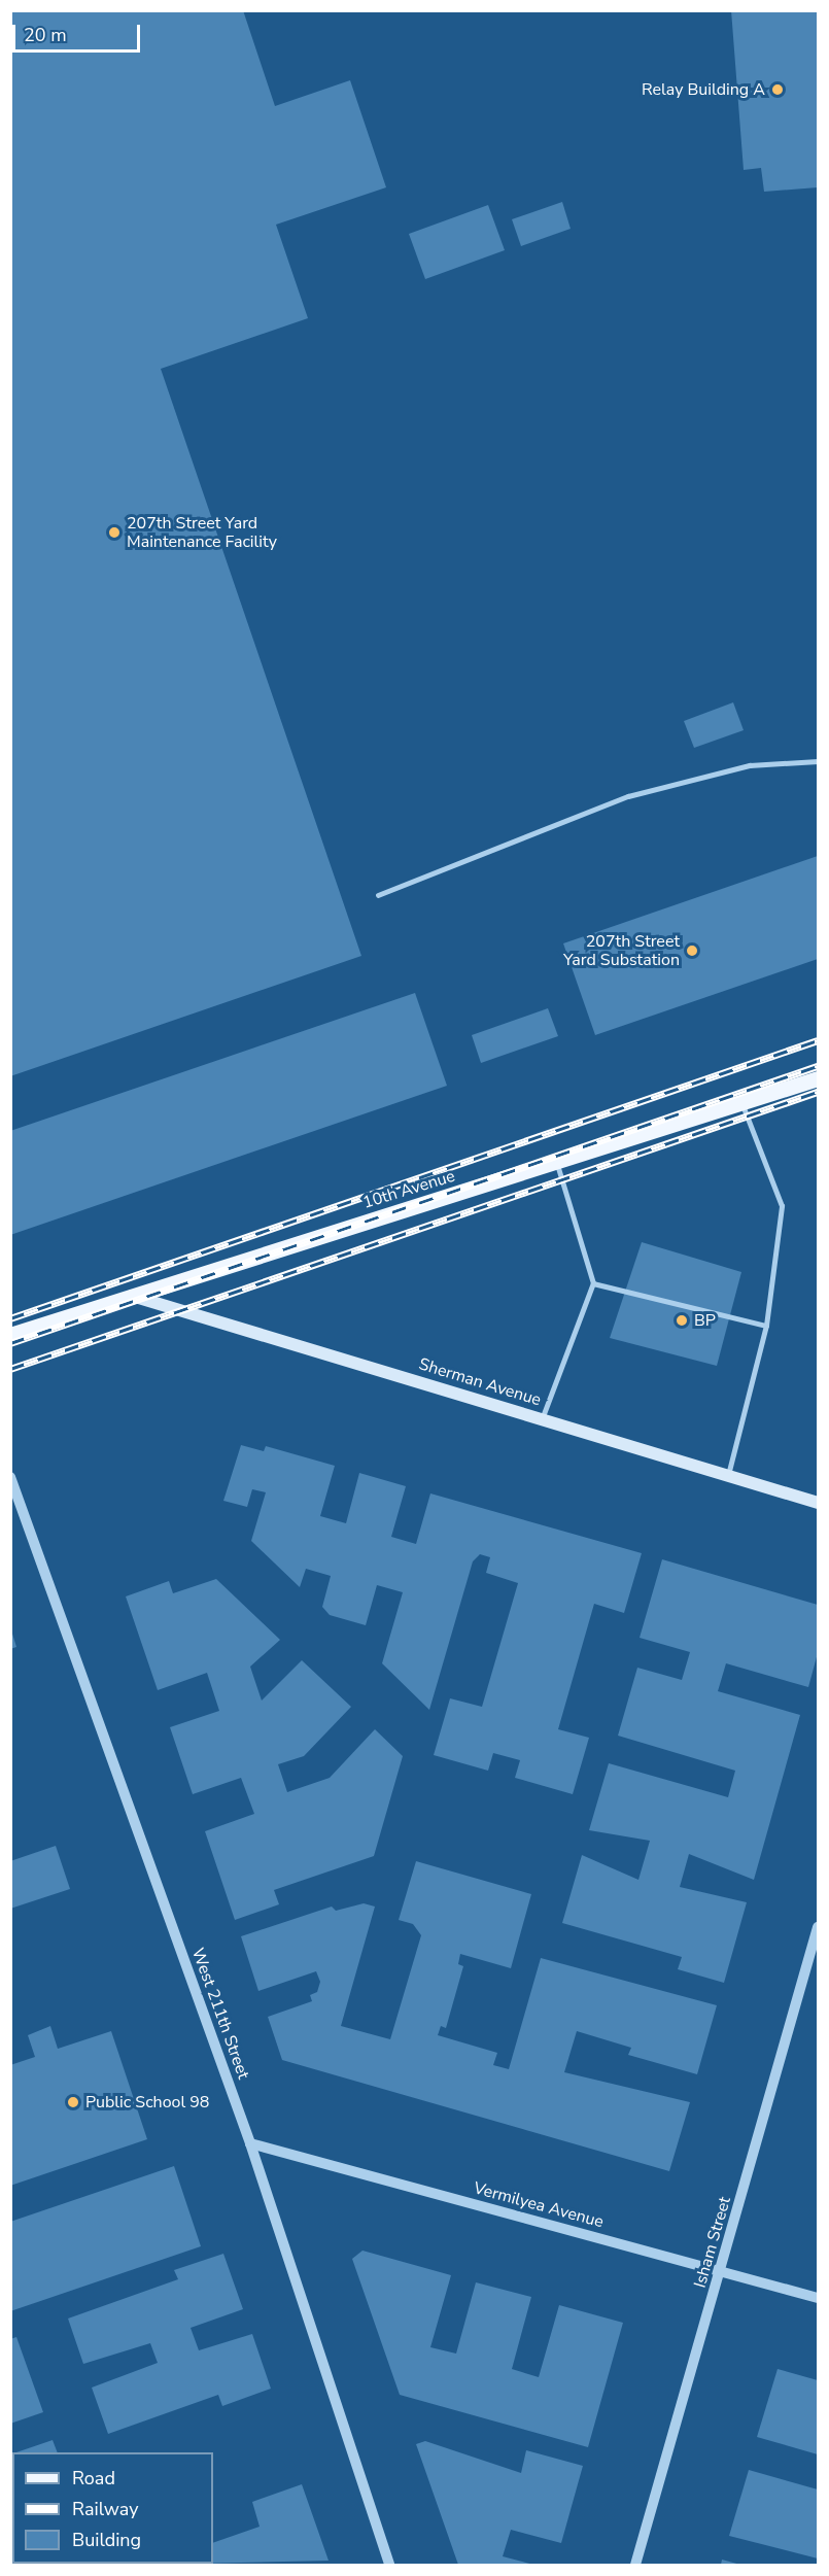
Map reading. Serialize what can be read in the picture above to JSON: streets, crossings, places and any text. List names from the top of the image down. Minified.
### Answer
{"streets":{"main road":["10th Avenue","Sherman Avenue"],"street":["West 211th Street","Vermilyea Avenue","Isham Street"]},"crossings":[["10th Avenue","Sherman Avenue"],["West 211th Street","Vermilyea Avenue"],["Vermilyea Avenue","Isham Street"]],"places":["Relay Building A","207th Street Yard Maintenance Facility","207th Street Yard Substation","BP","Public School 98"],"legend":["Road","Railway","Building"],"scale_bar":"20 m"}
